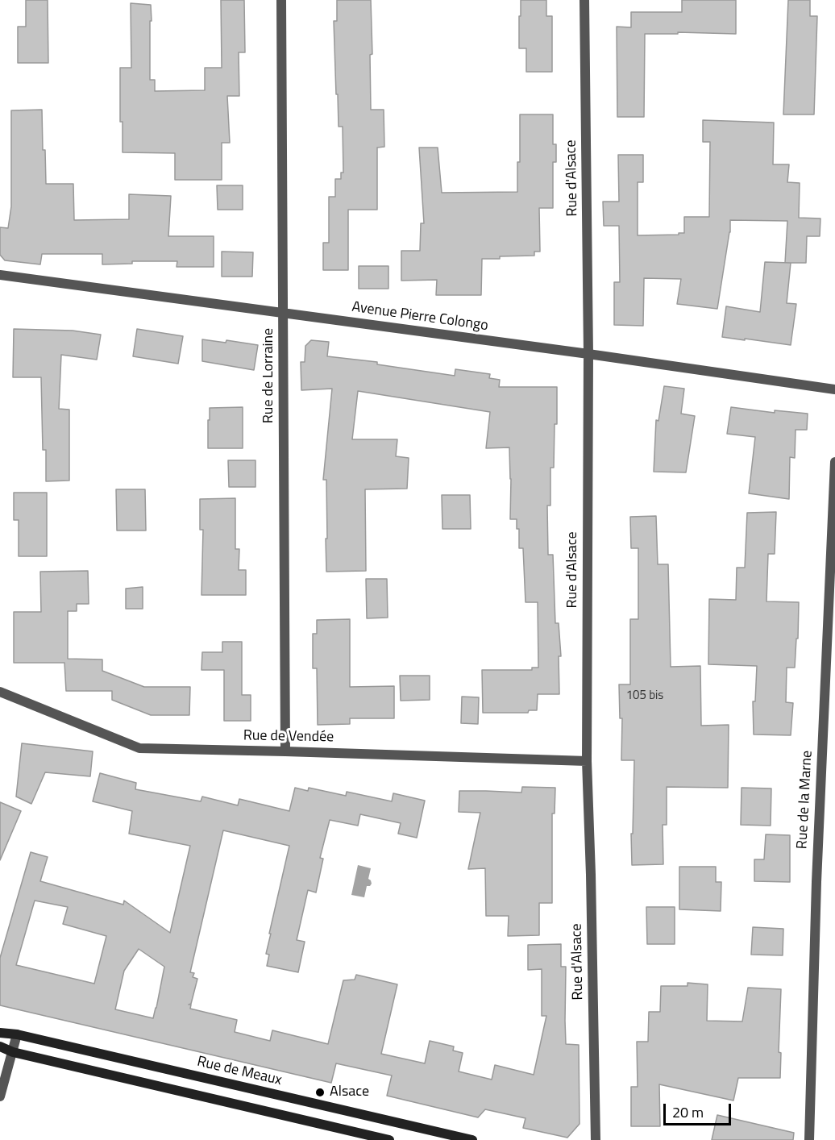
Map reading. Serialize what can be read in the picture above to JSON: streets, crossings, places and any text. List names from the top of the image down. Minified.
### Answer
{"streets":{"main road":["Rue de Meaux"],"street":["Rue d'Alsace","Avenue Pierre Colongo","Rue de Lorraine","Rue de Vendée","Rue de la Marne"]},"crossings":[["Rue d'Alsace","Avenue Pierre Colongo"],["Rue d'Alsace","Rue de Vendée"],["Avenue Pierre Colongo","Rue de Lorraine"],["Rue de Lorraine","Rue de Vendée"]],"places":["Alsace"],"house_numbers":["105 bis"],"scale_bar":"20 m"}
